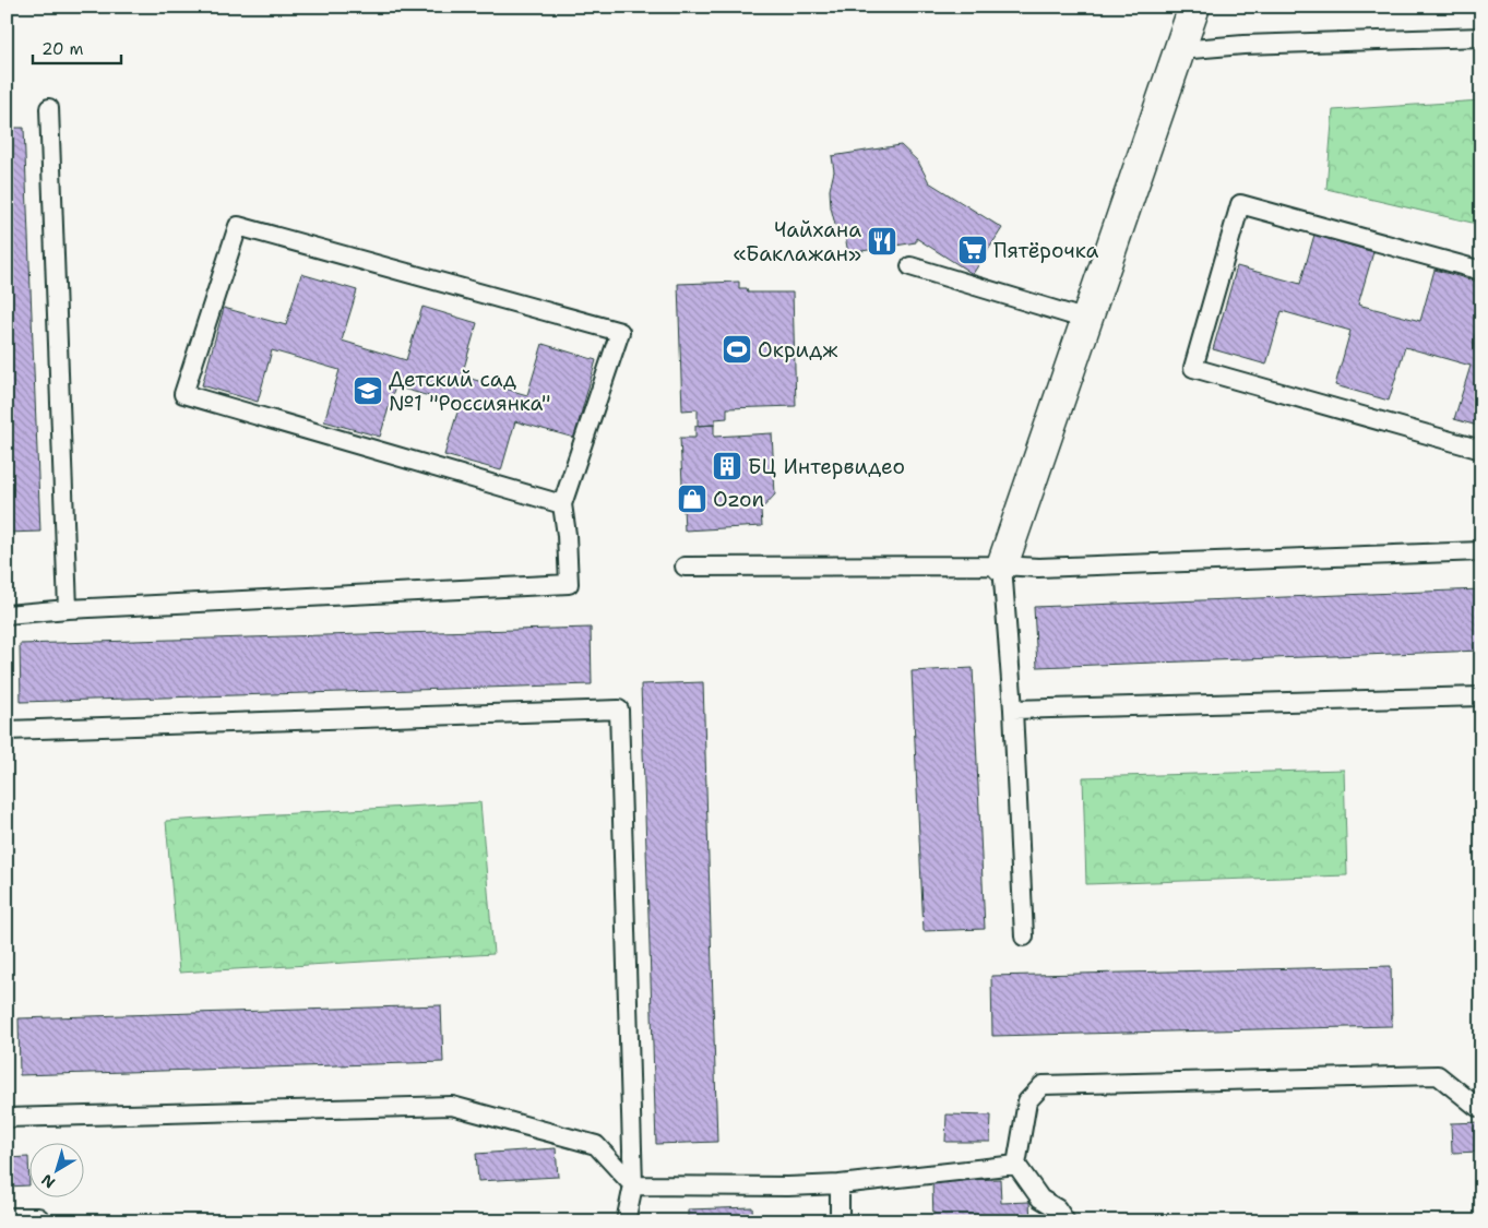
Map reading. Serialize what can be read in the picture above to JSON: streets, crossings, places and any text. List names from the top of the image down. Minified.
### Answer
{"places":{"restaurant":["Чайхана «Баклажан»"],"supermarket":["Пятёрочка"],"sports":["Окридж"],"school or university":["Детский сад №1 \"Россиянка\""],"building":["БЦ Интервидео"],"shop":["Ozon"]},"scale_bar":"20 m","north":"bottom left"}
